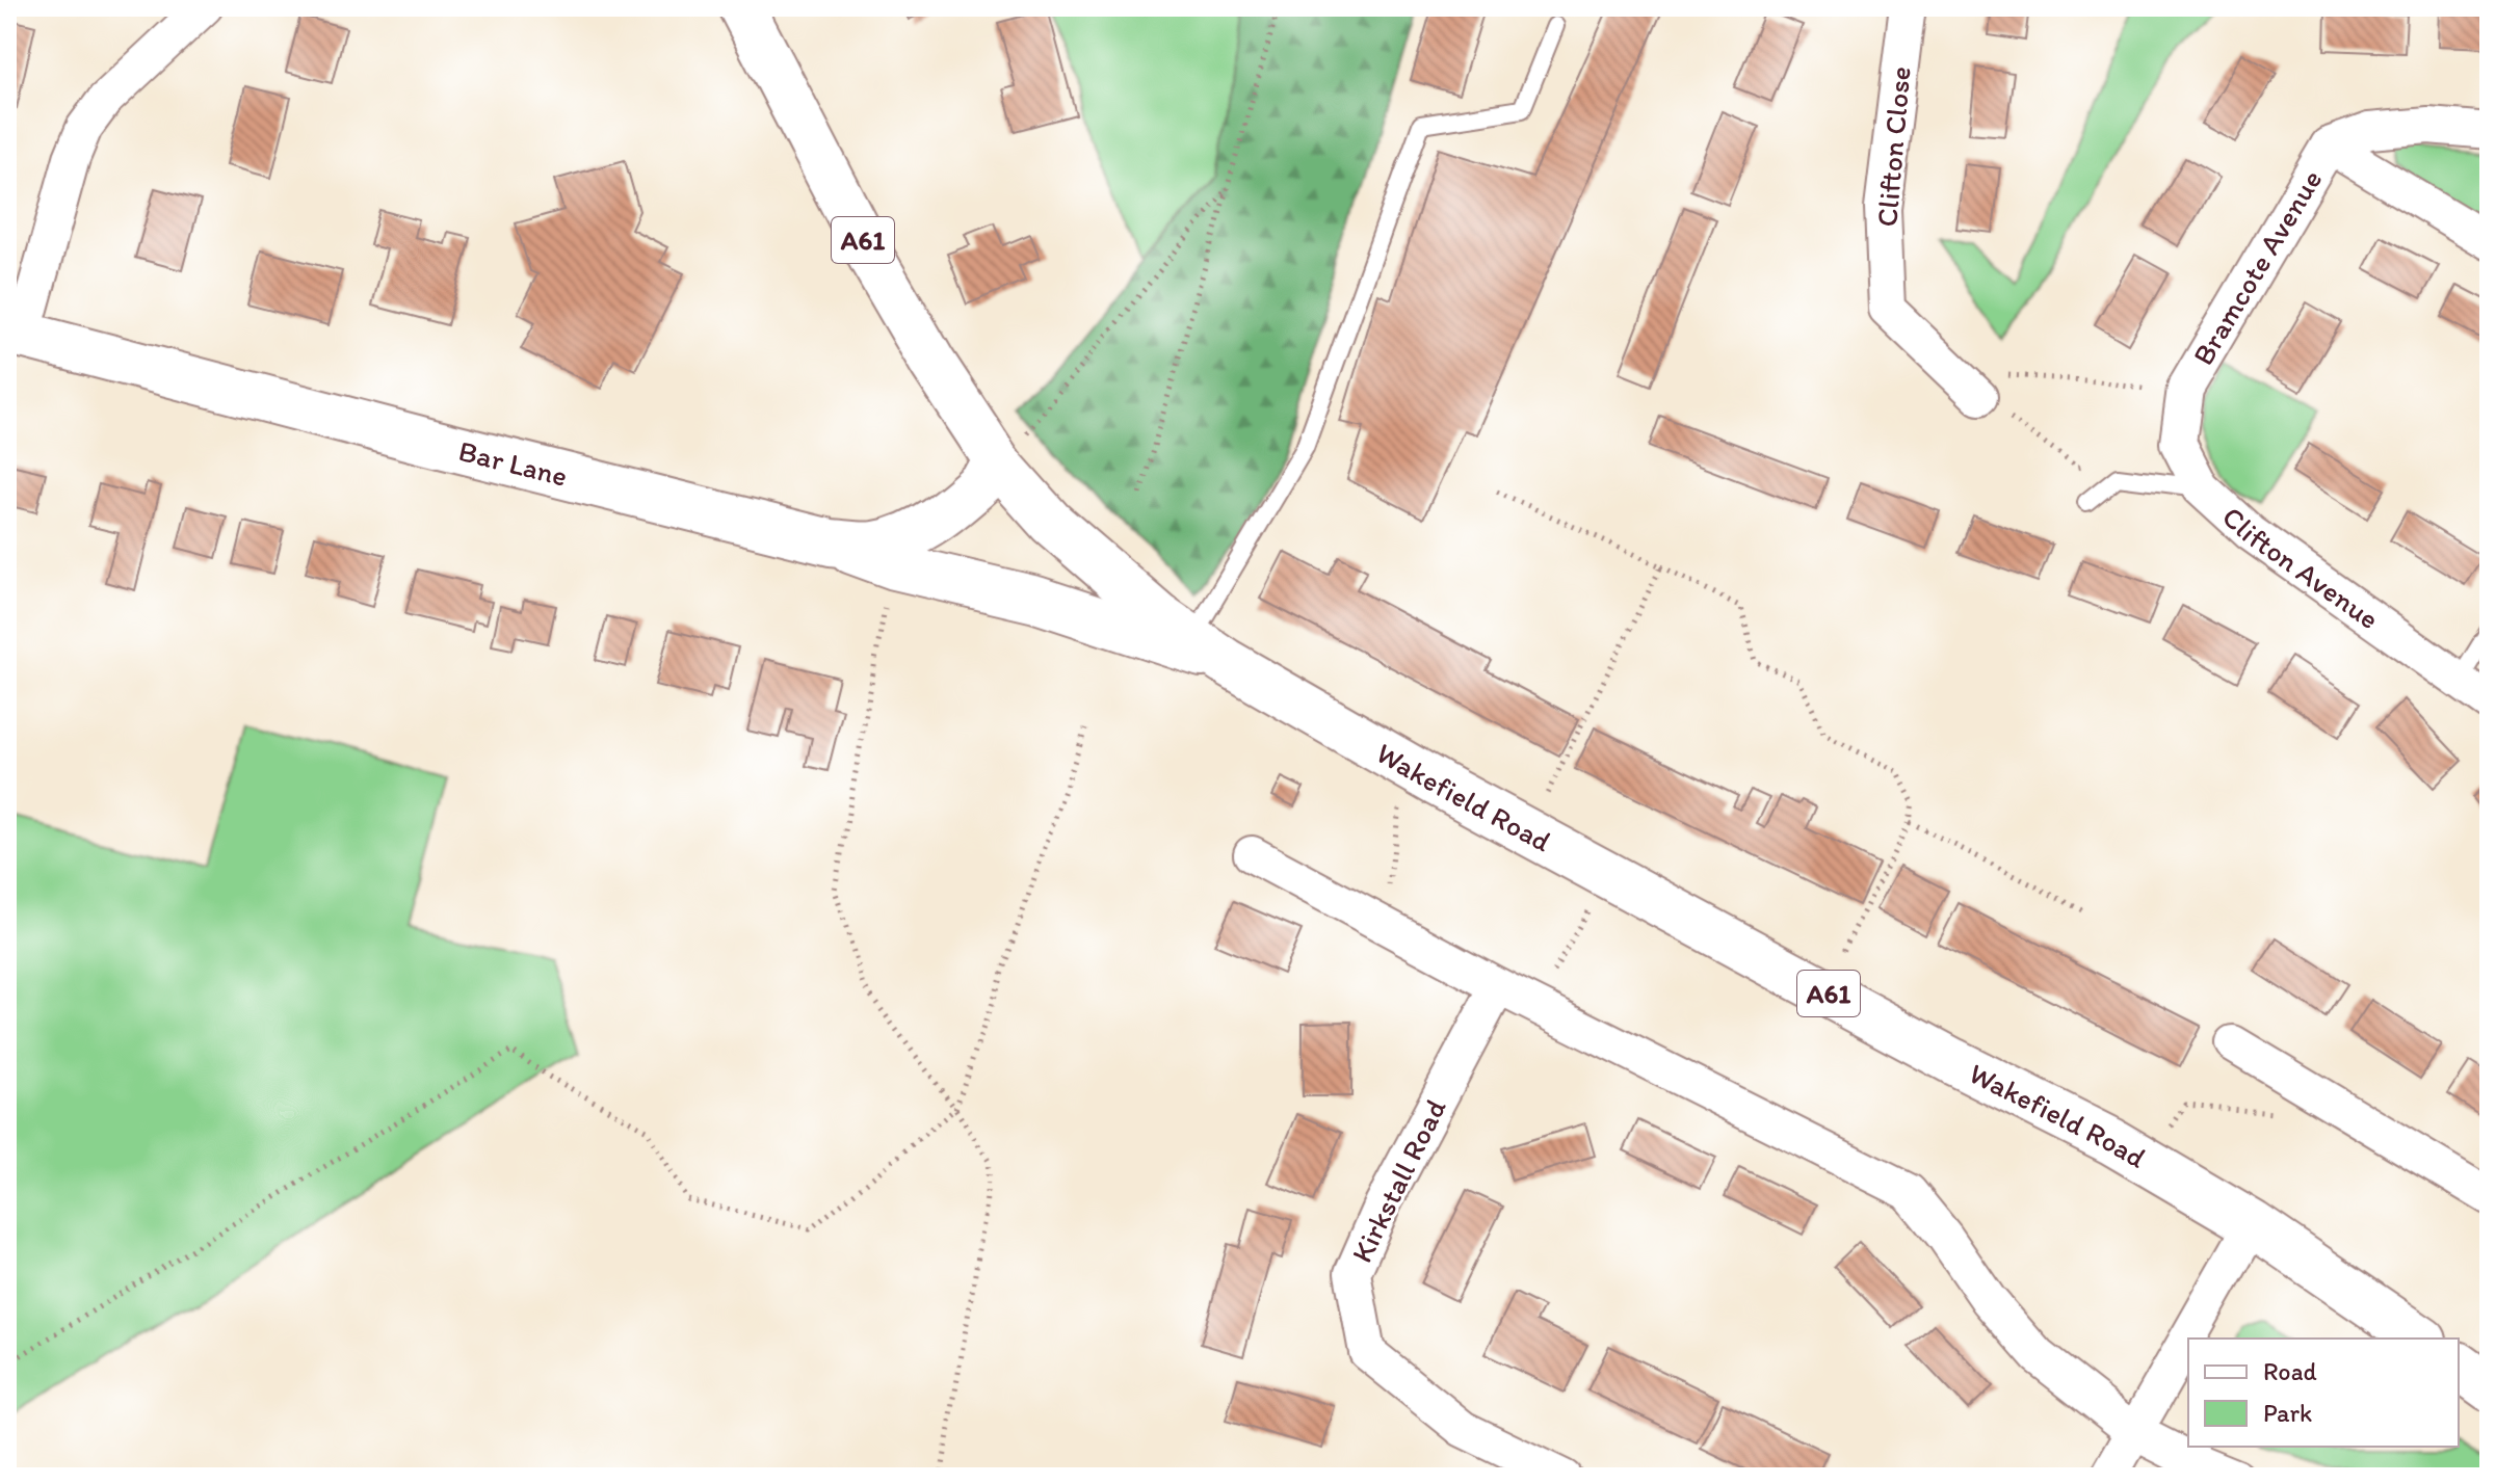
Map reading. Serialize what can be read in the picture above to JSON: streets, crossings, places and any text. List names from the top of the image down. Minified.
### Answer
{"streets":{"main road":["A61","Bar Lane","Wakefield Road"],"street":["Clifton Close","Bramcote Avenue","Clifton Avenue","Kirkstall Road"]},"crossings":[["Bramcote Avenue","Clifton Avenue"],["Bar Lane","Wakefield Road"]],"legend":["Road","Park"]}
